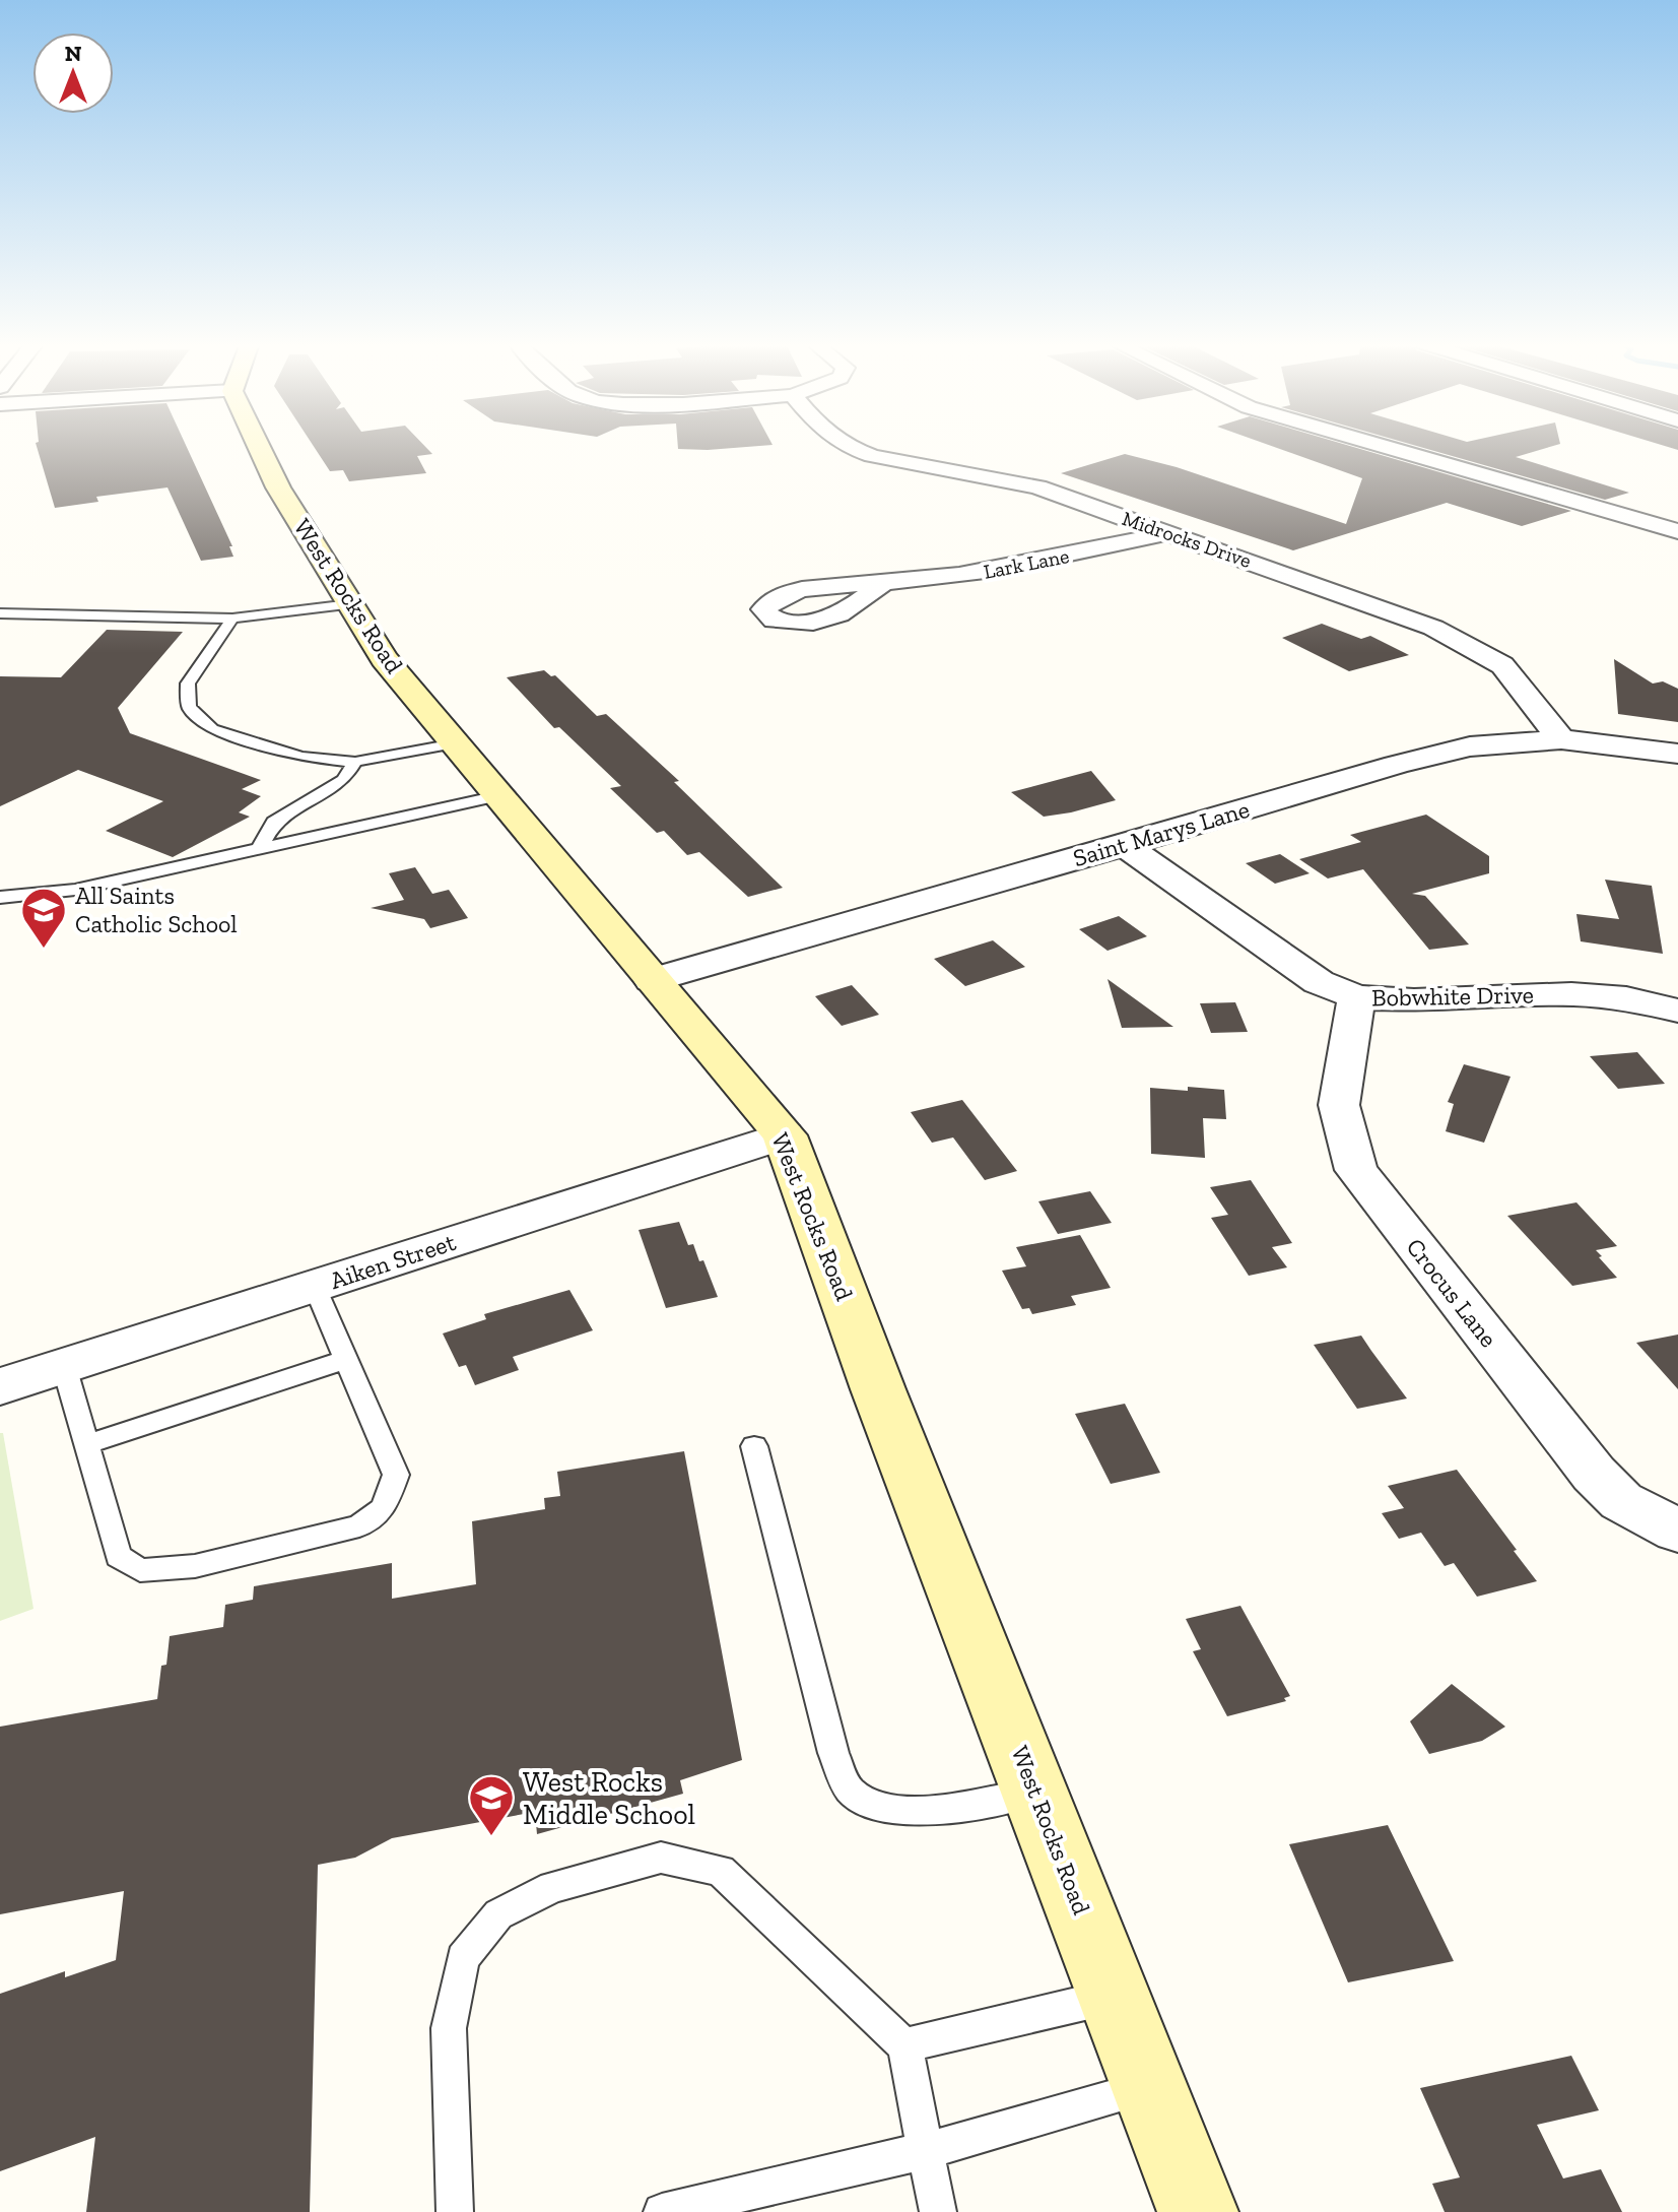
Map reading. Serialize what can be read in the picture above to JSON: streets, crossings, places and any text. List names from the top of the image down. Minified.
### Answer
{"streets":{"main road":["West Rocks Road"],"street":["Midrocks Drive","Lark Lane","Saint Marys Lane","Bobwhite Drive","Aiken Street","Crocus Lane"]},"crossings":[["Midrocks Drive","Lark Lane"],["Midrocks Drive","Saint Marys Lane"],["West Rocks Road","Saint Marys Lane"],["West Rocks Road","Aiken Street"],["Saint Marys Lane","Bobwhite Drive"],["Bobwhite Drive","Crocus Lane"]],"places":{"school or university":["All Saints Catholic School","West Rocks Middle School"]},"north":"top"}
